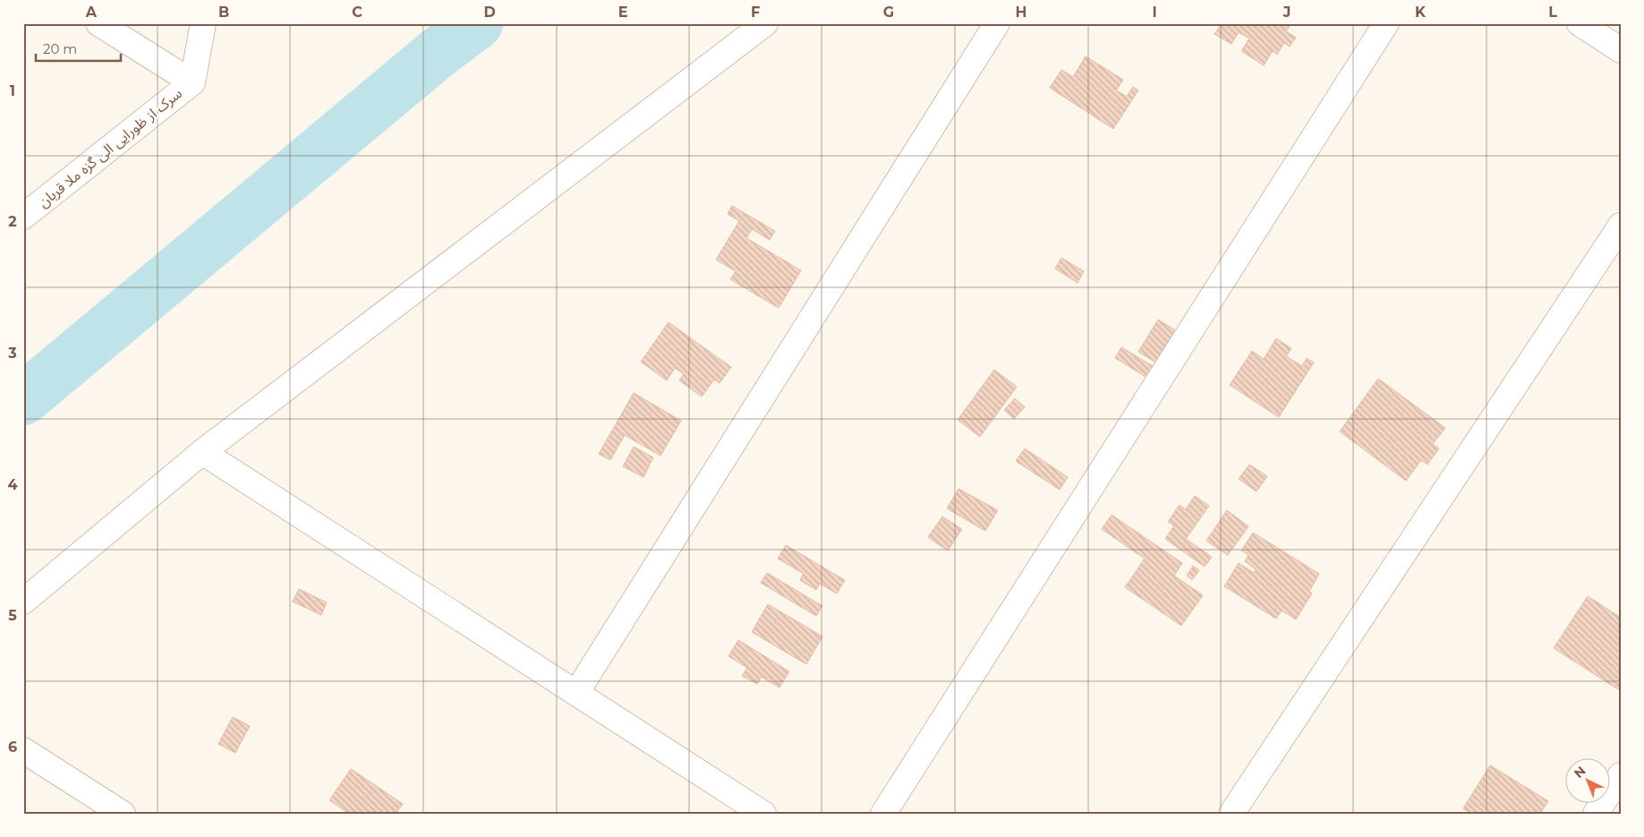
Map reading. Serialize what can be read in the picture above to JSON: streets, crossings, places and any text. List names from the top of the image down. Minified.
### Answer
{"streets":{"street":["سرک از ظورایی الی گزه ملا قربان"]},"scale_bar":"20 m","north":"top left","grid":{"columns":["A","B","C","D","E","F","G","H","I","J","K","L"],"rows":["1","2","3","4","5","6"]}}
